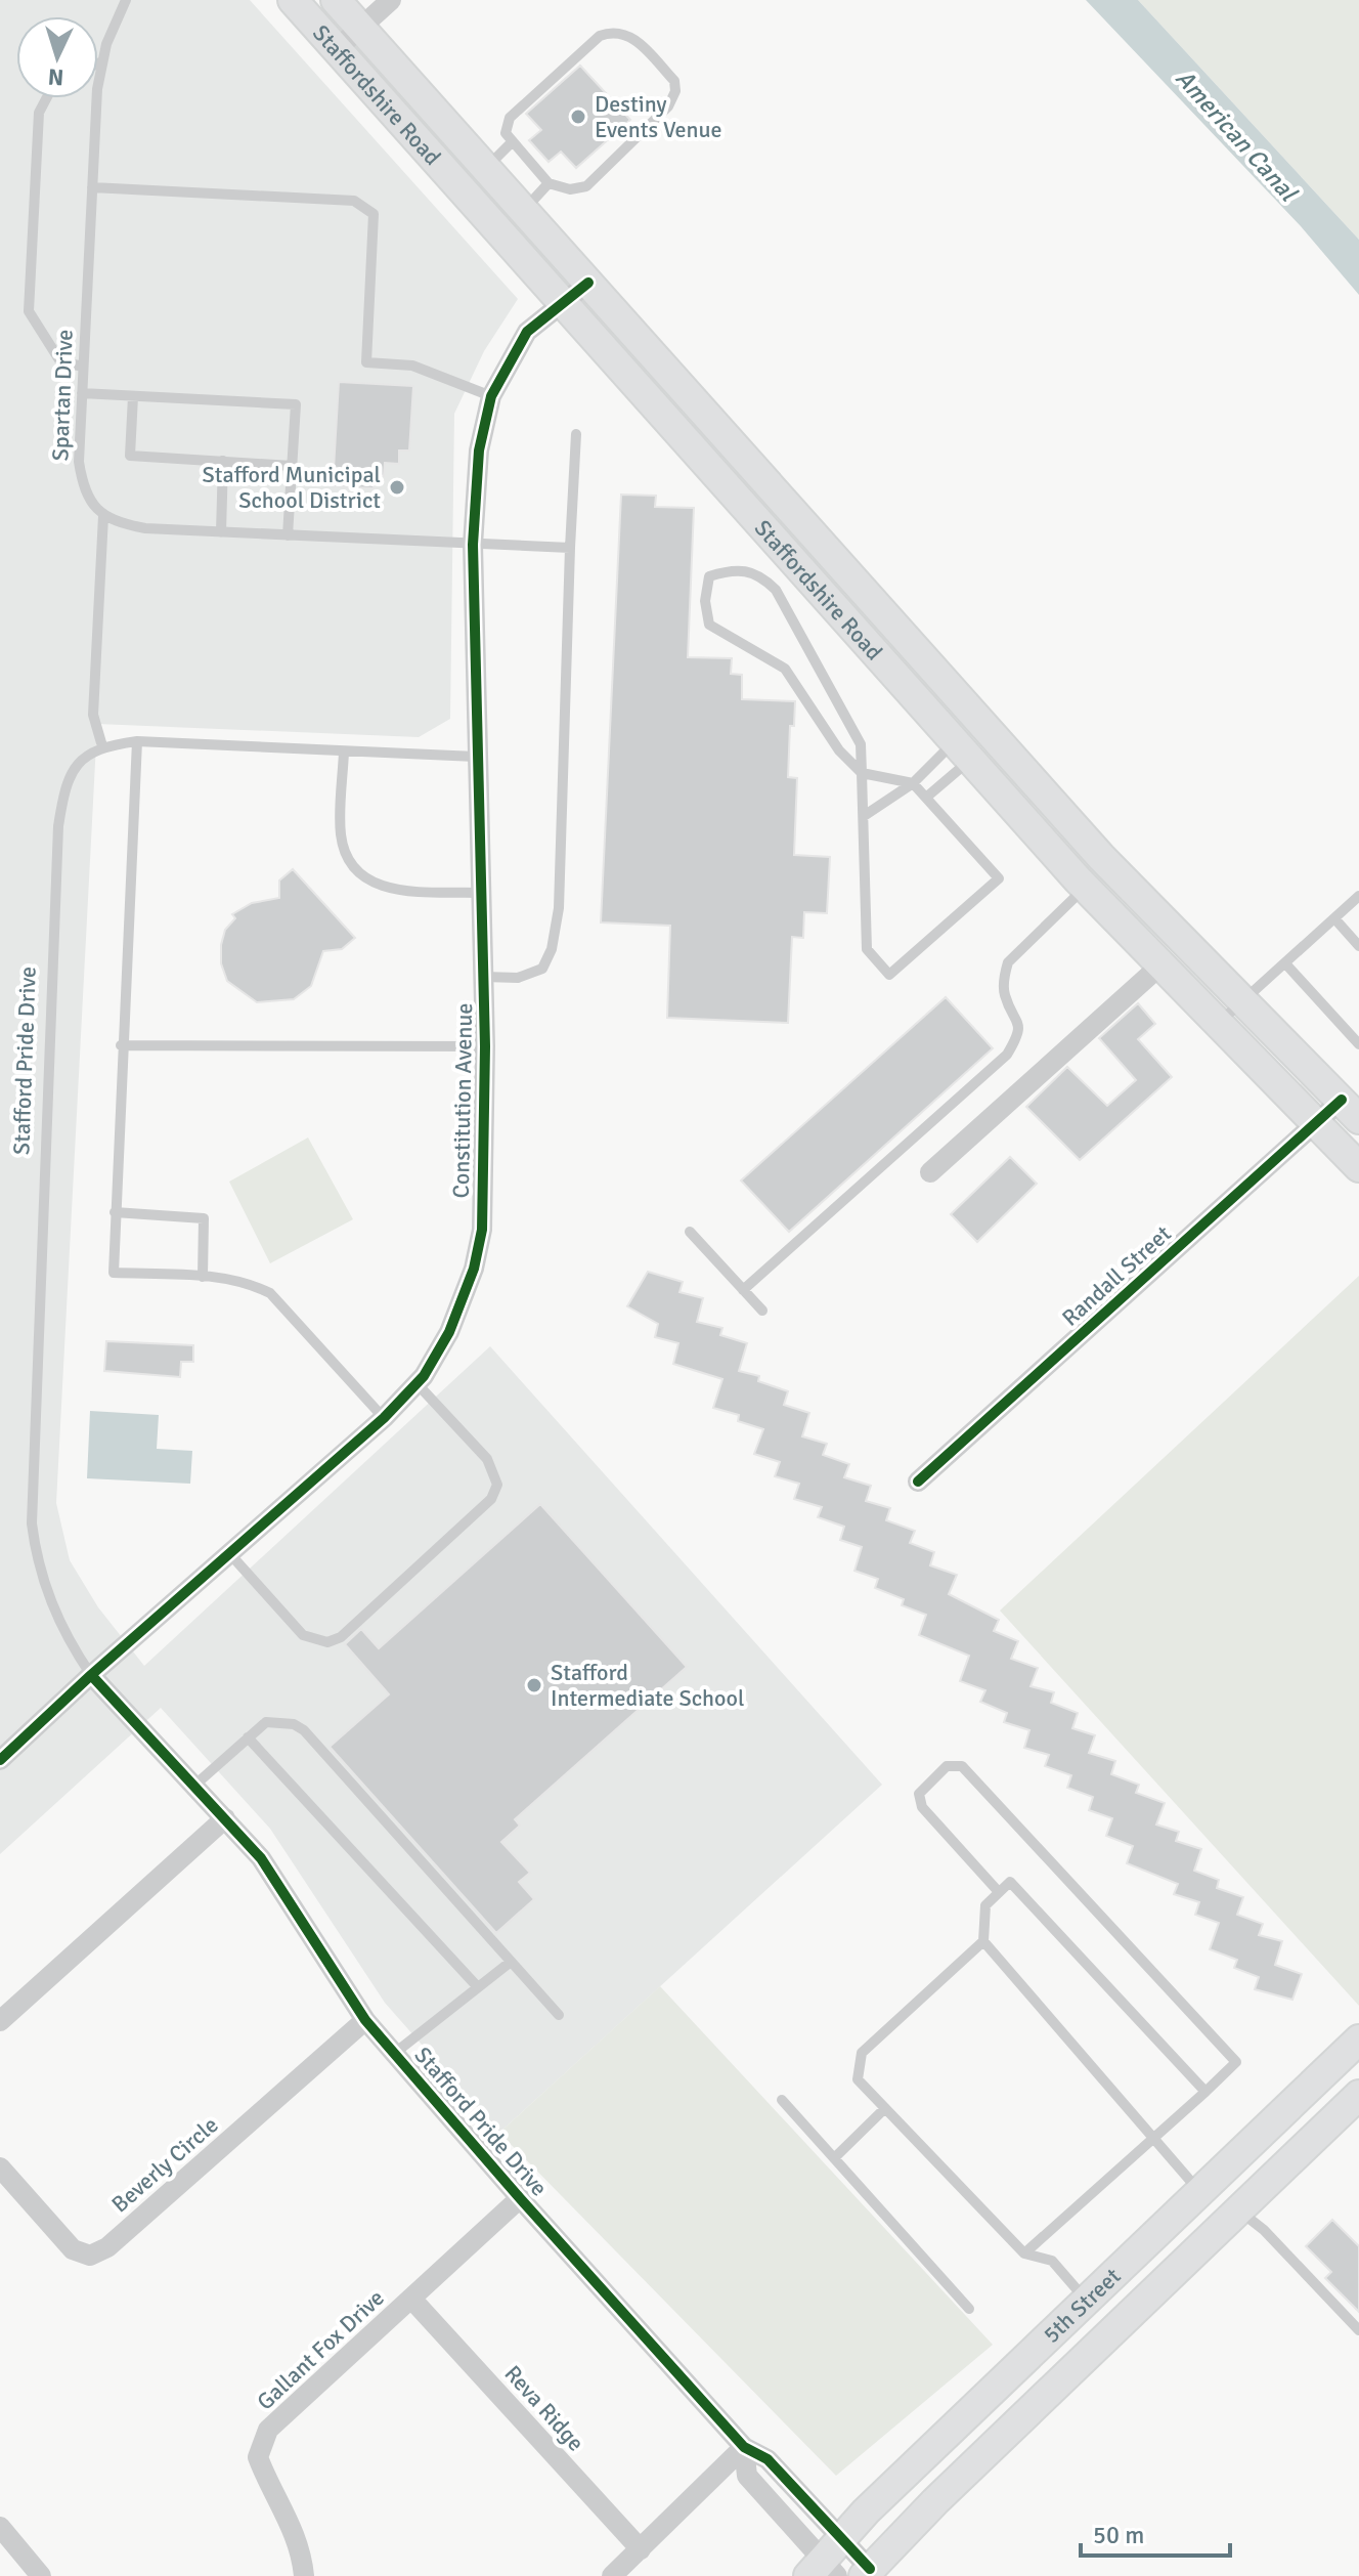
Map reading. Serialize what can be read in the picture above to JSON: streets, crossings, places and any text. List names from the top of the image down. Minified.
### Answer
{"streets":{"main road":["Staffordshire Road","5th Street"],"street":["Stafford Pride Drive","Constitution Avenue","Randall Street","Beverly Circle","Gallant Fox Drive","Reva Ridge"],"lane":["Spartan Drive"]},"crossings":[["Staffordshire Road","Constitution Avenue"],["Staffordshire Road","Randall Street"],["Stafford Pride Drive","Constitution Avenue"],["Stafford Pride Drive","Beverly Circle"],["Stafford Pride Drive","5th Street"],["Stafford Pride Drive","Gallant Fox Drive"],["Gallant Fox Drive","Reva Ridge"]],"water":["American Canal"],"places":["Destiny Events Venue","Stafford Municipal School District","Stafford Intermediate School"],"scale_bar":"50 m","north":"bottom"}
